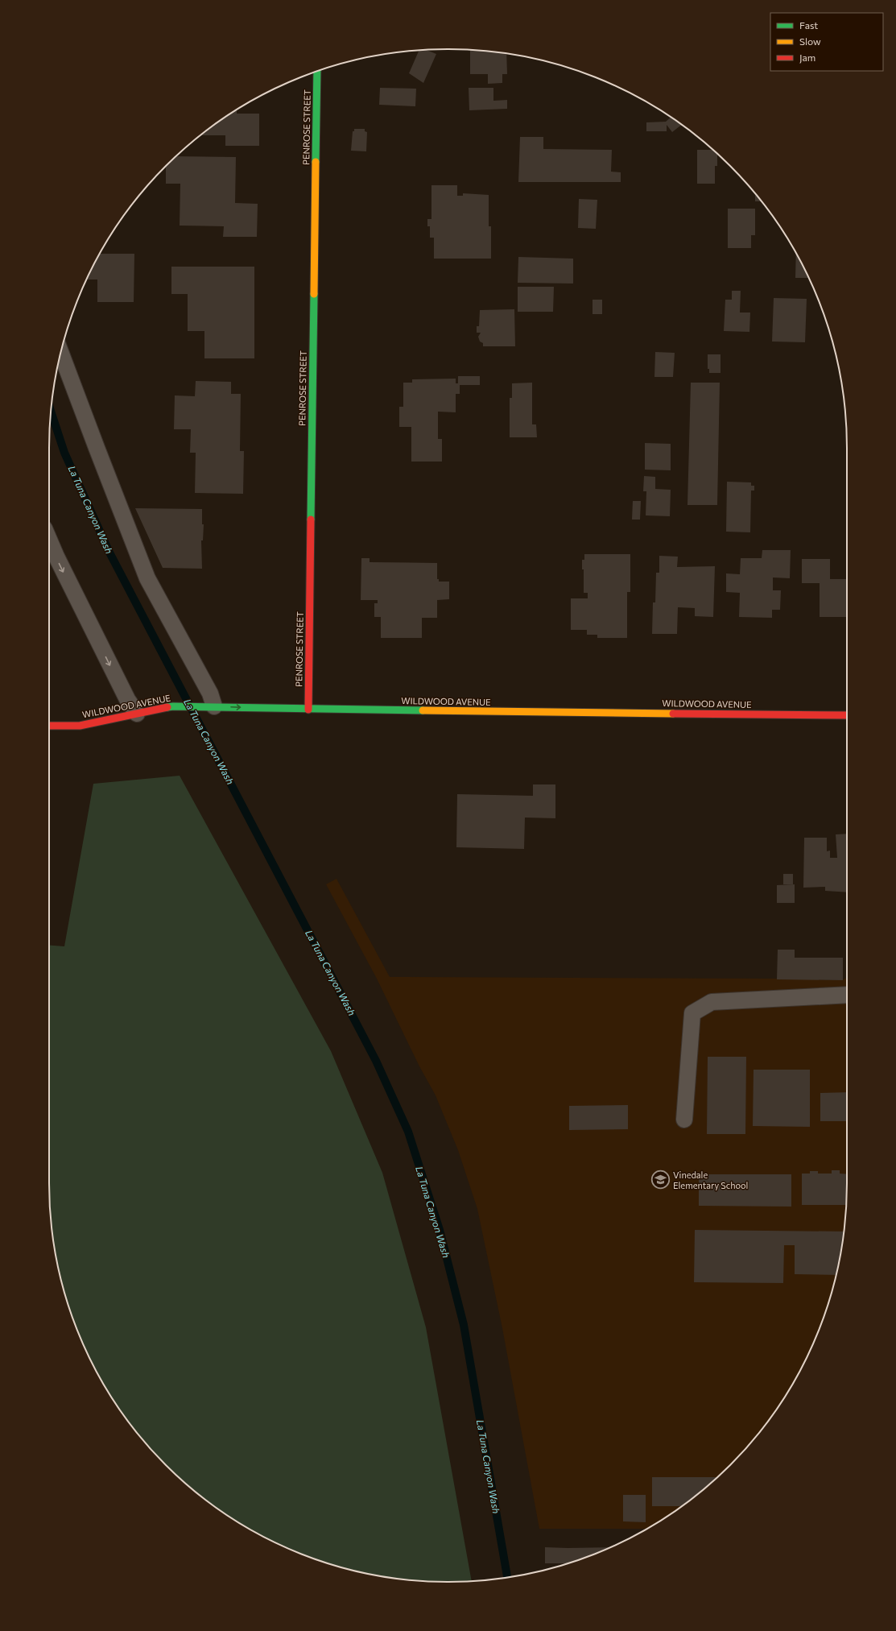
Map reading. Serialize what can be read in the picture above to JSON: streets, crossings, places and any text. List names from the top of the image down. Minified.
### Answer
{"streets":{"street":["PENROSE STREET","WILDWOOD AVENUE"]},"crossings":[["PENROSE STREET","WILDWOOD AVENUE"]],"water":["La Tuna Canyon Wash"],"places":{"school or university":["Vinedale Elementary School"]},"legend":["Fast","Slow","Jam"]}
